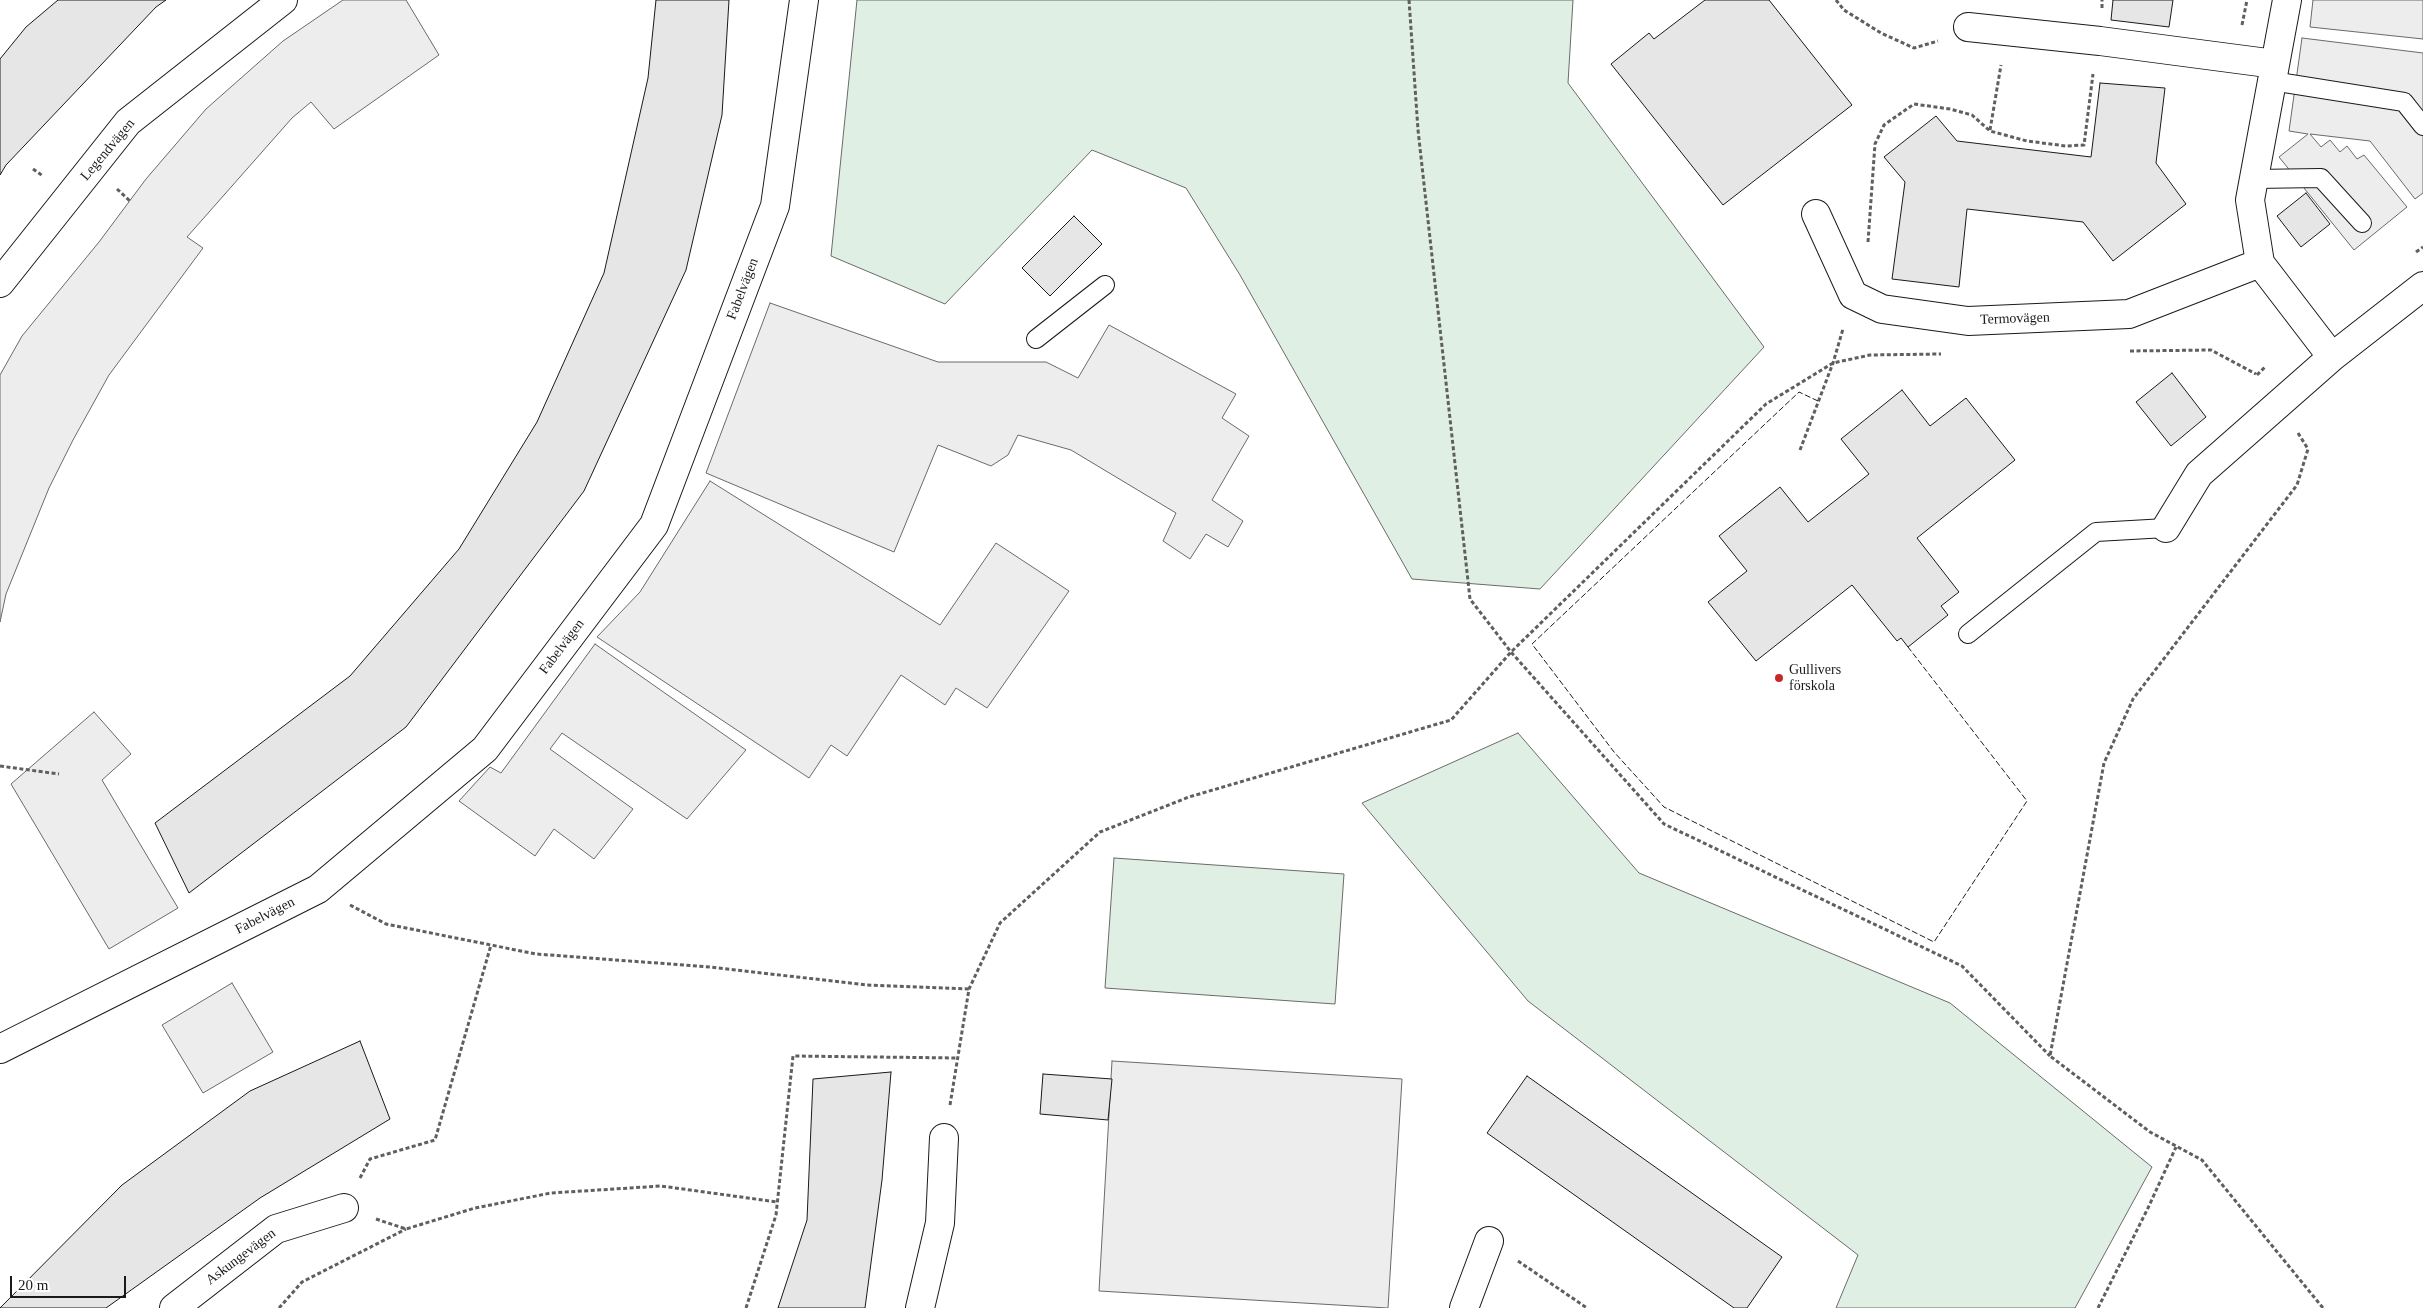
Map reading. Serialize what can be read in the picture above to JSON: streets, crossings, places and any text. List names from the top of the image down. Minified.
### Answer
{"streets":{"street":["Legendvägen","Fabelvägen","Termovägen","Askungevägen"]},"places":["Gullivers förskola"],"scale_bar":"20 m"}
